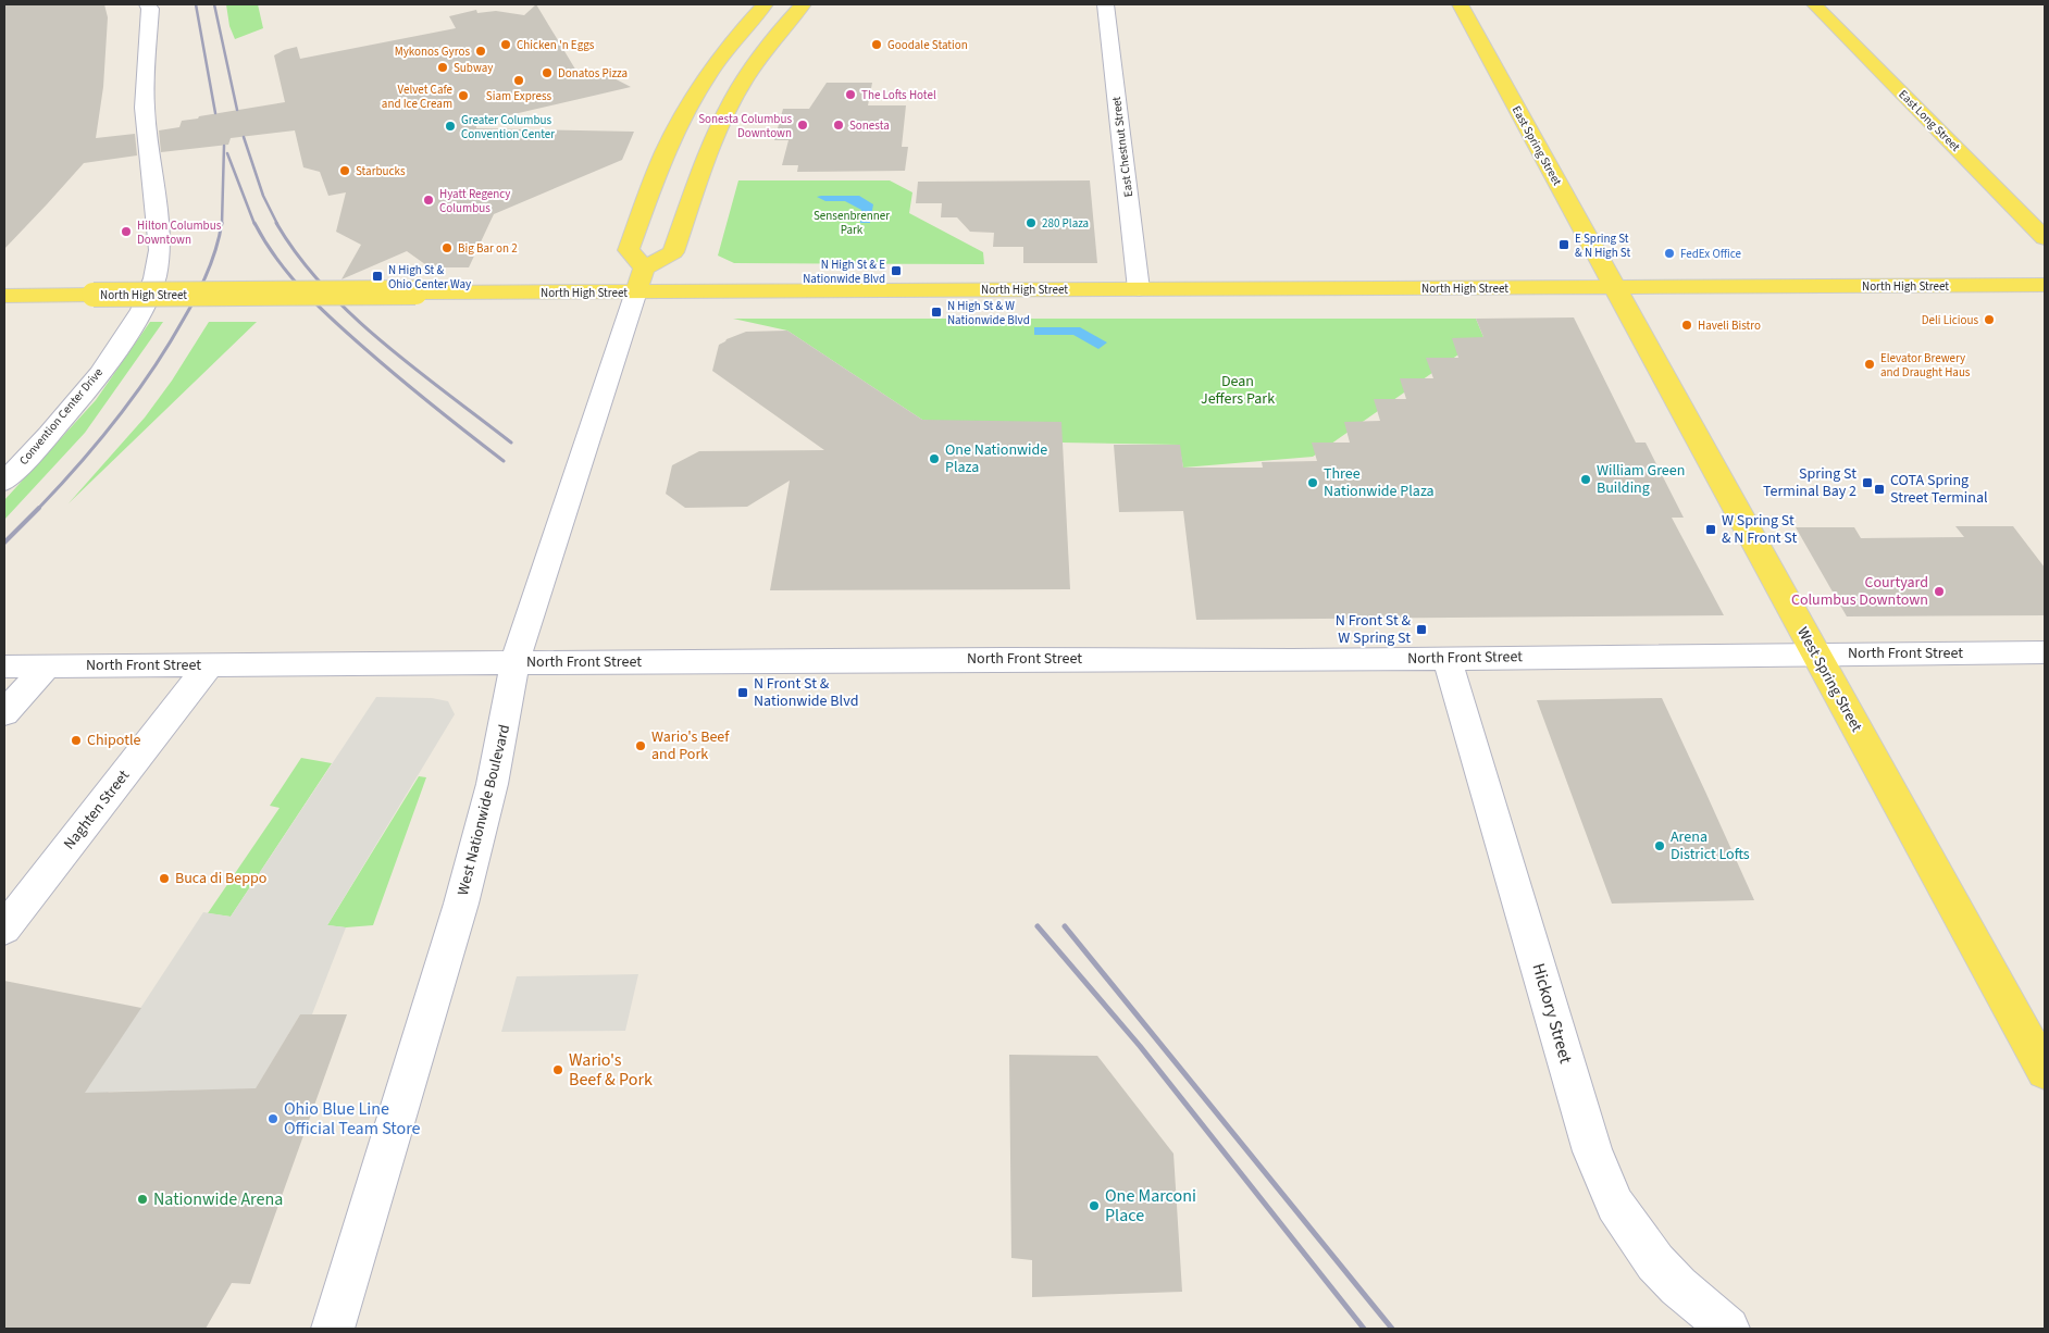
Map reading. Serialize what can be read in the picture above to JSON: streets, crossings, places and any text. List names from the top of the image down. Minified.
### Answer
{"streets":{"main road":["East Long Street","East Spring Street","North High Street","West Spring Street"],"street":["East Chestnut Street","Convention Center Drive","North Front Street","Naghten Street","West Nationwide Boulevard","Hickory Street"]},"crossings":[["East Spring Street","North High Street"],["East Spring Street","West Spring Street"],["East Chestnut Street","North High Street"],["North High Street","West Spring Street"],["North High Street","West Nationwide Boulevard"],["North Front Street","West Spring Street"],["North Front Street","Naghten Street"],["North Front Street","West Nationwide Boulevard"],["North Front Street","Hickory Street"]],"parks":["Sensenbrenner Park","Dean Jeffers Park"],"places":{"other":["Chicken 'n Eggs","Goodale Station","Mykonos Gyros","Subway","Donatos Pizza","Siam Express","The Lofts Hotel","Velvet Cafe and Ice Cream","Sonesta Columbus Downtown","Sonesta","Greater Columbus Convention Center","Starbucks","Hyatt Regency Columbus","280 Plaza","Hilton Columbus Downtown","Big Bar on 2","FedEx Office","Deli Licious","Haveli Bistro","Elevator Brewery and Draught Haus","One Nationwide Plaza","William Green Building","Three Nationwide Plaza","Courtyard Columbus Downtown","Chipotle","Wario's Beef and Pork","Arena District Lofts","Buca di Beppo","Wario's Beef & Pork","Ohio Blue Line Official Team Store","Nationwide Arena","One Marconi Place"],"transit":["E Spring St & N High St","N High St & E Nationwide Blvd","N High St & Ohio Center Way","N High St & W Nationwide Blvd","Spring St Terminal Bay 2","COTA Spring Street Terminal","W Spring St & N Front St","N Front St & W Spring St","N Front St & Nationwide Blvd"]}}
